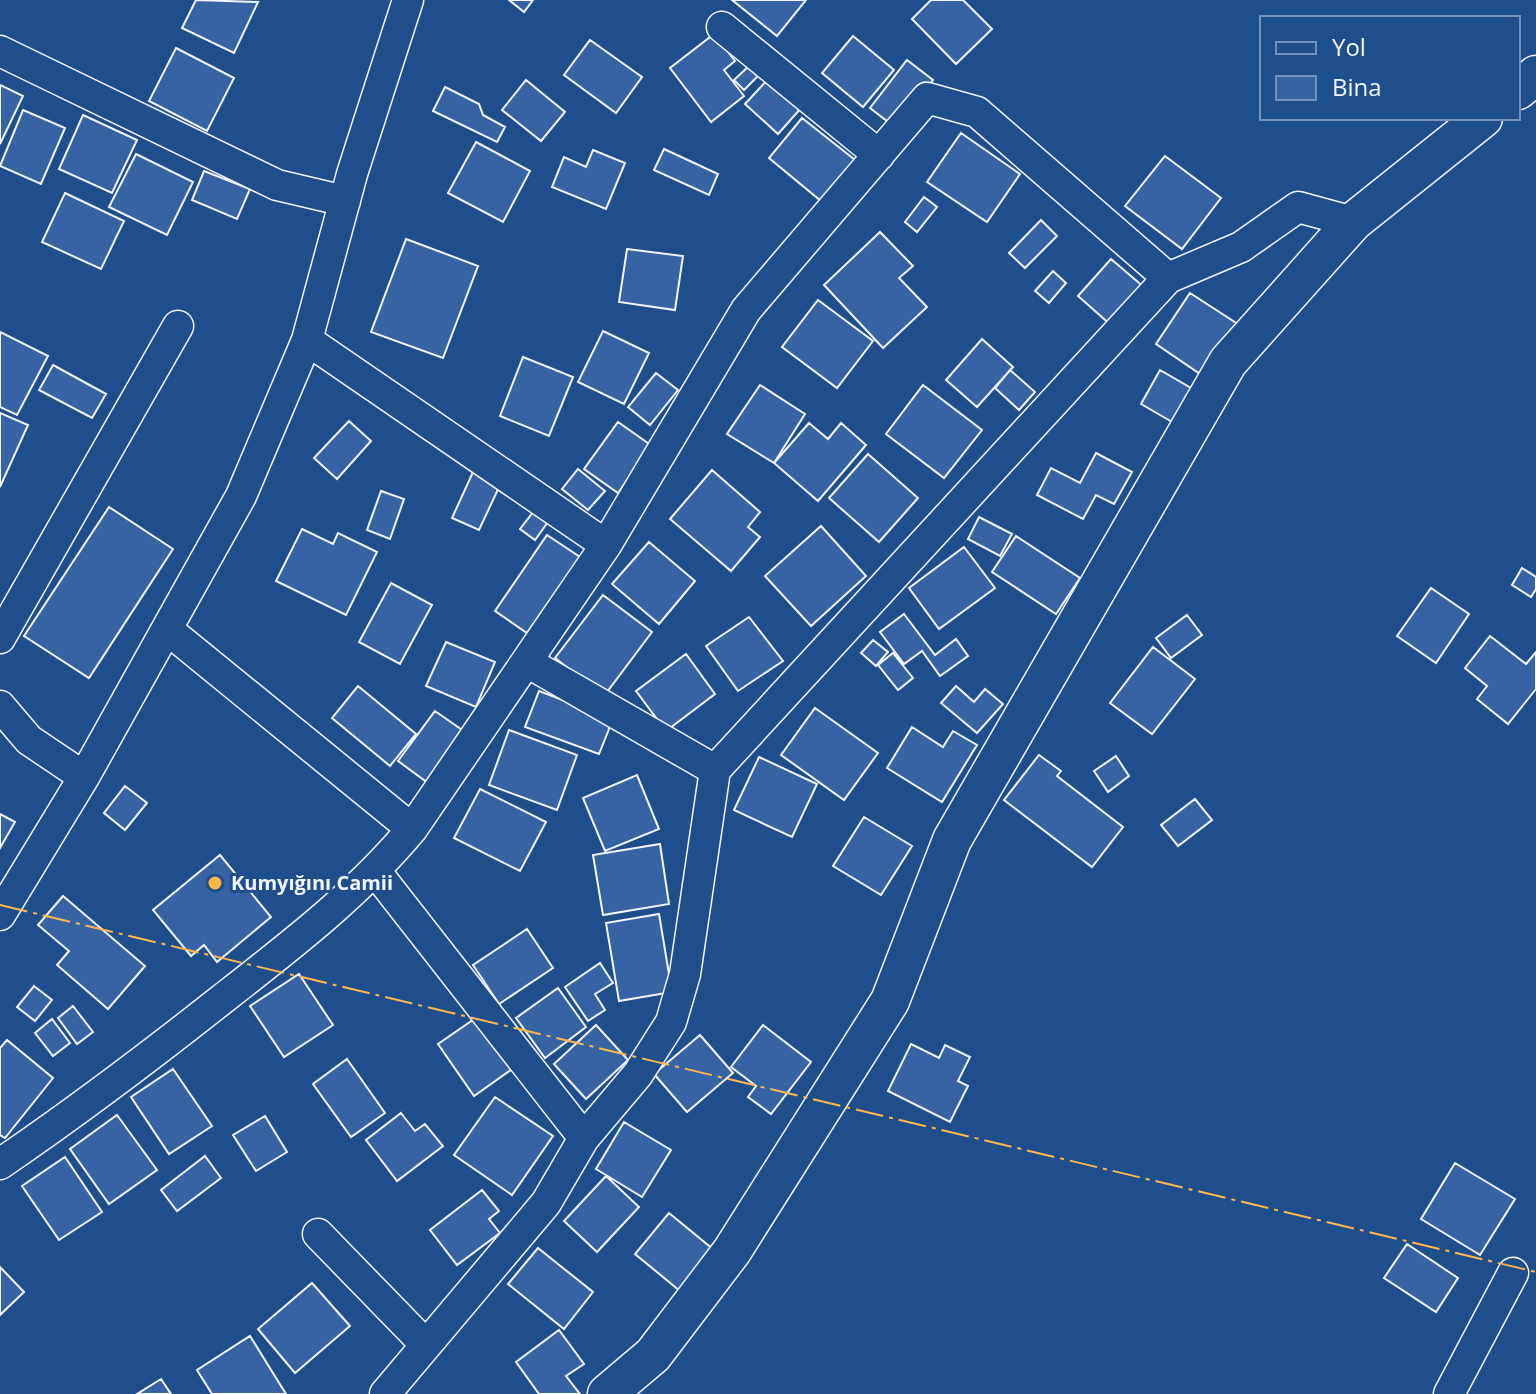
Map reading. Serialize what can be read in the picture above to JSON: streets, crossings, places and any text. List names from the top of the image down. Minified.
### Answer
{"places":["Kumyığını Camii"],"legend":["Yol","Bina"]}
